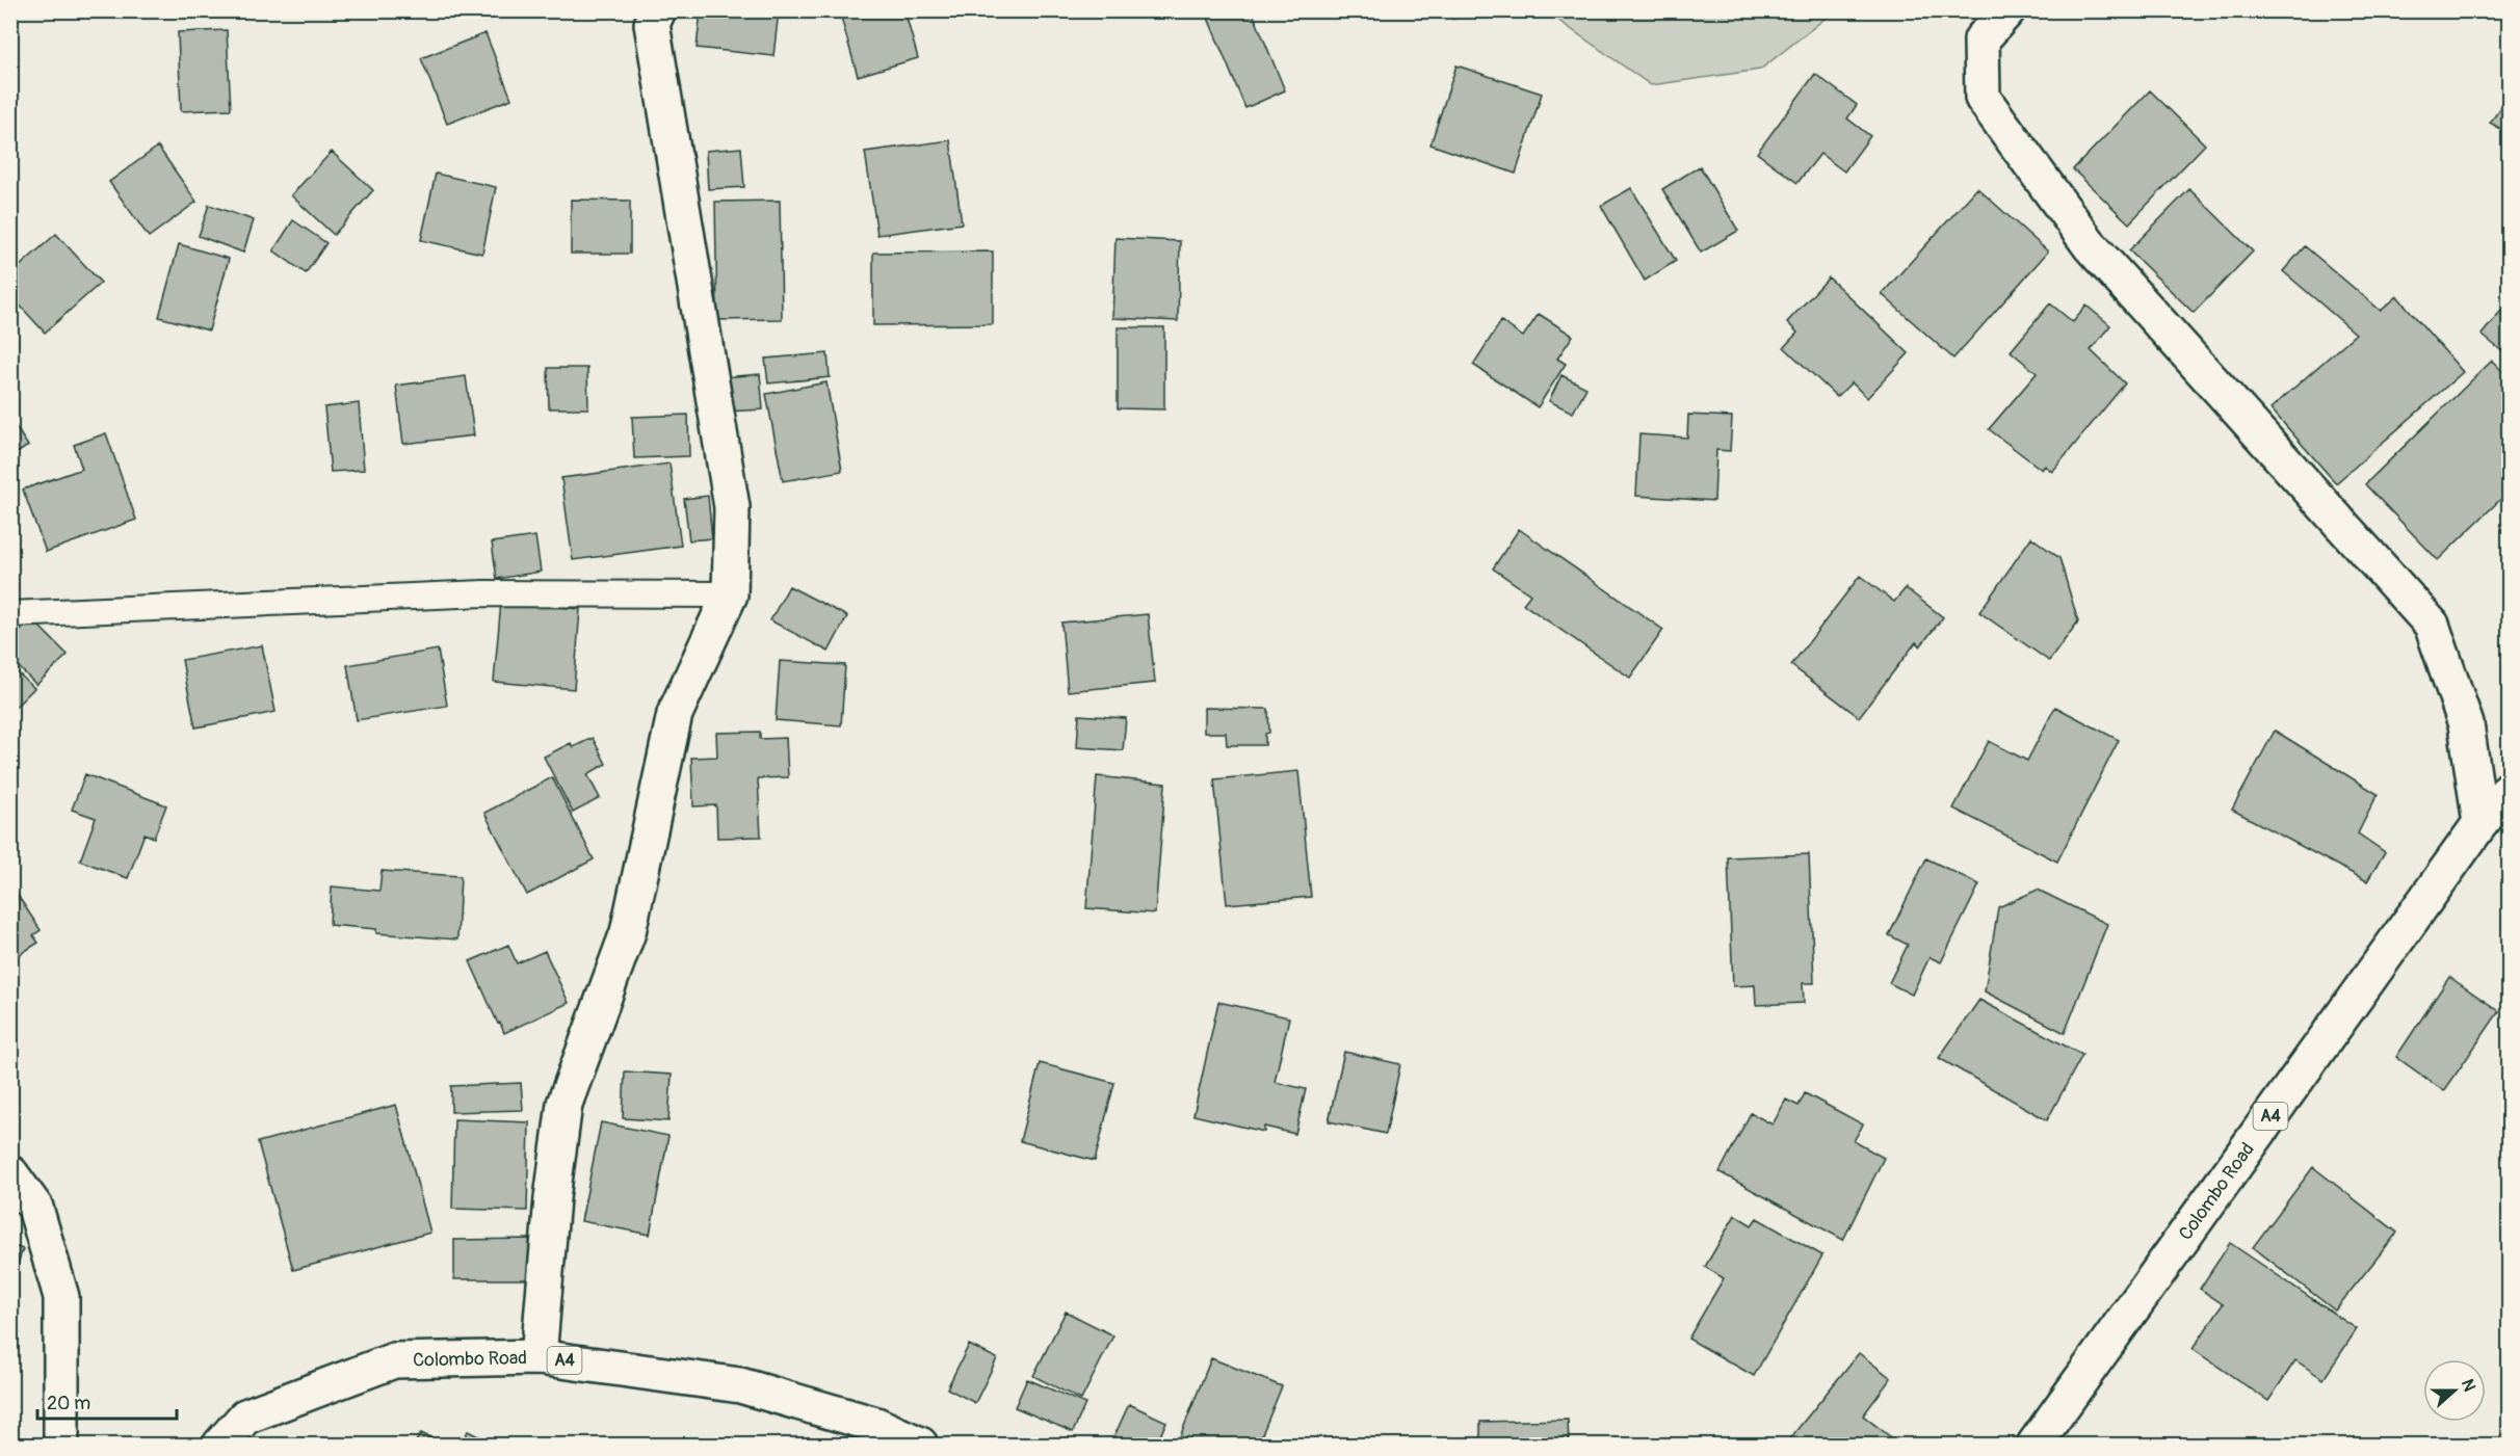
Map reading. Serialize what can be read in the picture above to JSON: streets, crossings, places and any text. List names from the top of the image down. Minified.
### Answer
{"streets":{"main road":["A4","Colombo Road"]},"scale_bar":"20 m","north":"right"}
